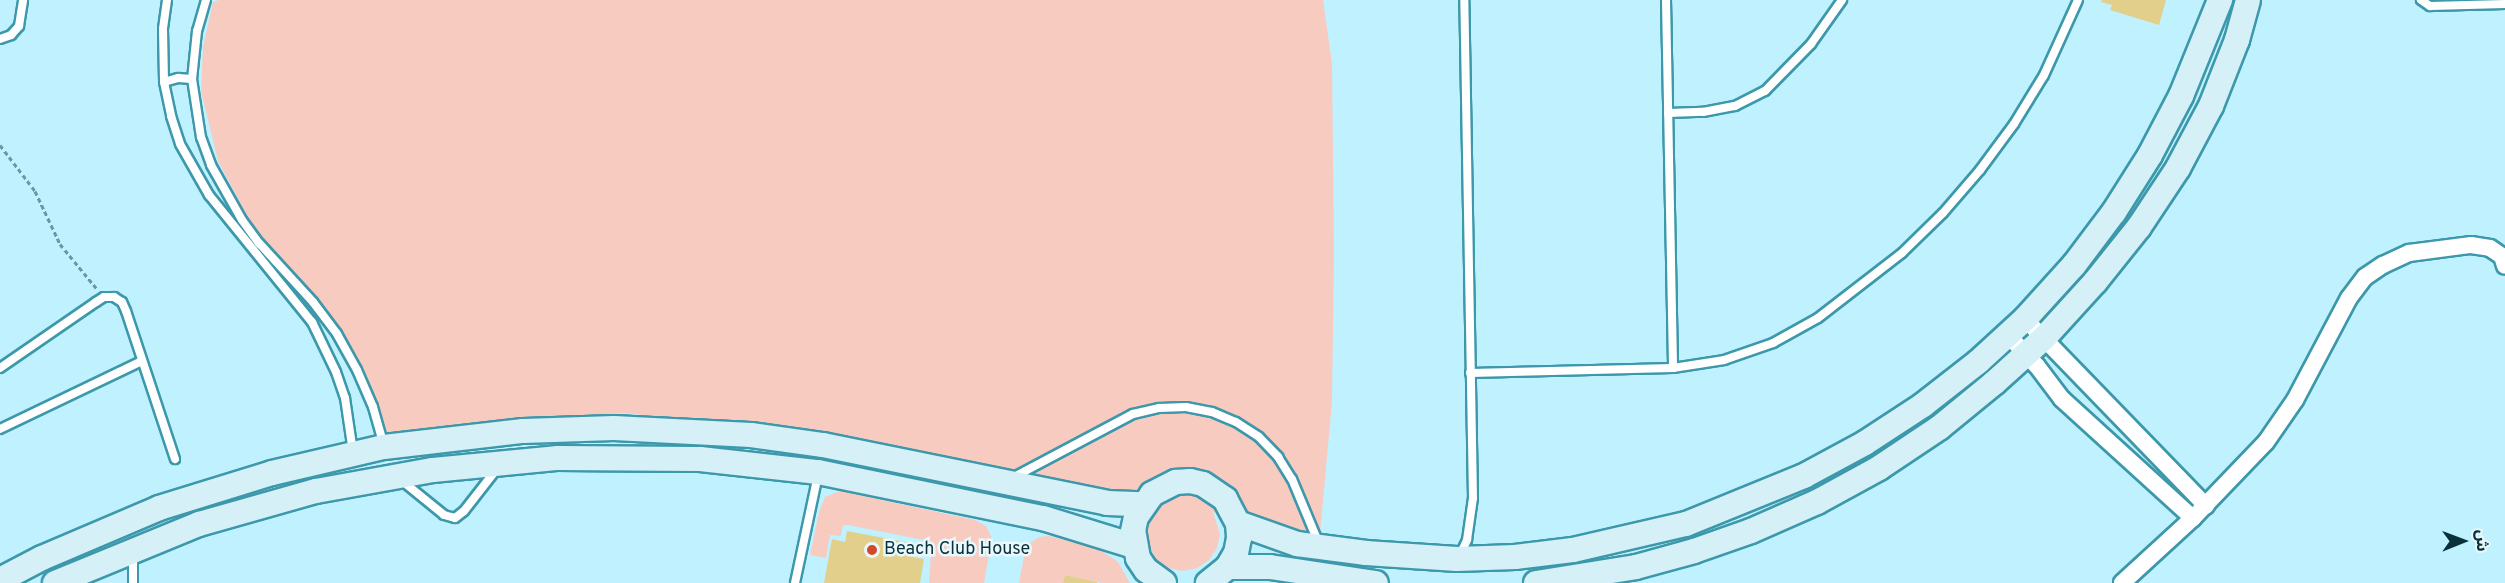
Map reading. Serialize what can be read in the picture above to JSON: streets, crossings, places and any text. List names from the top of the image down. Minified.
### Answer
{"places":["Beach Club House"],"north":"right"}
